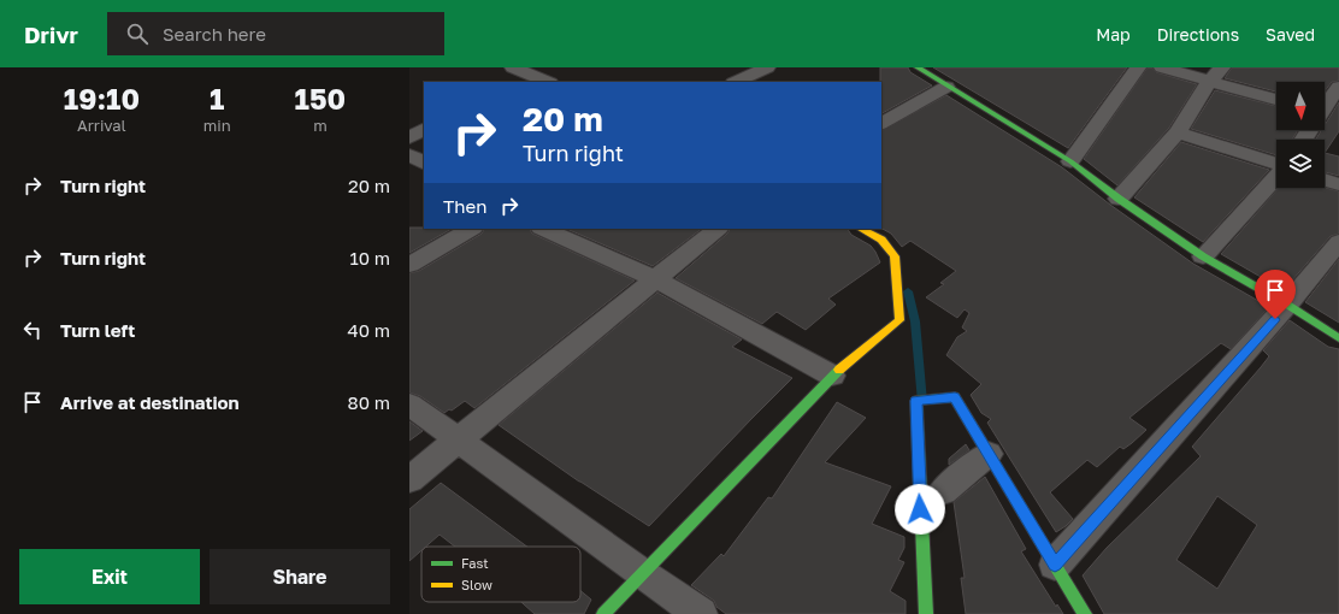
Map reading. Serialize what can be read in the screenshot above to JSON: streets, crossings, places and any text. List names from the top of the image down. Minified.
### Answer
{"legend":["Fast","Slow"],"north":"bottom","page":{"header":"Drivr","search":"Search here","nav":["Map","Directions","Saved"],"eta":["19:10","Arrival","1","min","150","m"],"turn":["20 m","Turn right"],"list":[{"name":"Turn right","value":"20 m"},{"name":"Turn right","value":"10 m"},{"name":"Turn left","value":"40 m"},{"name":"Arrive at destination","value":"80 m"}],"then":"Then","buttons":["Exit","Share"]}}
